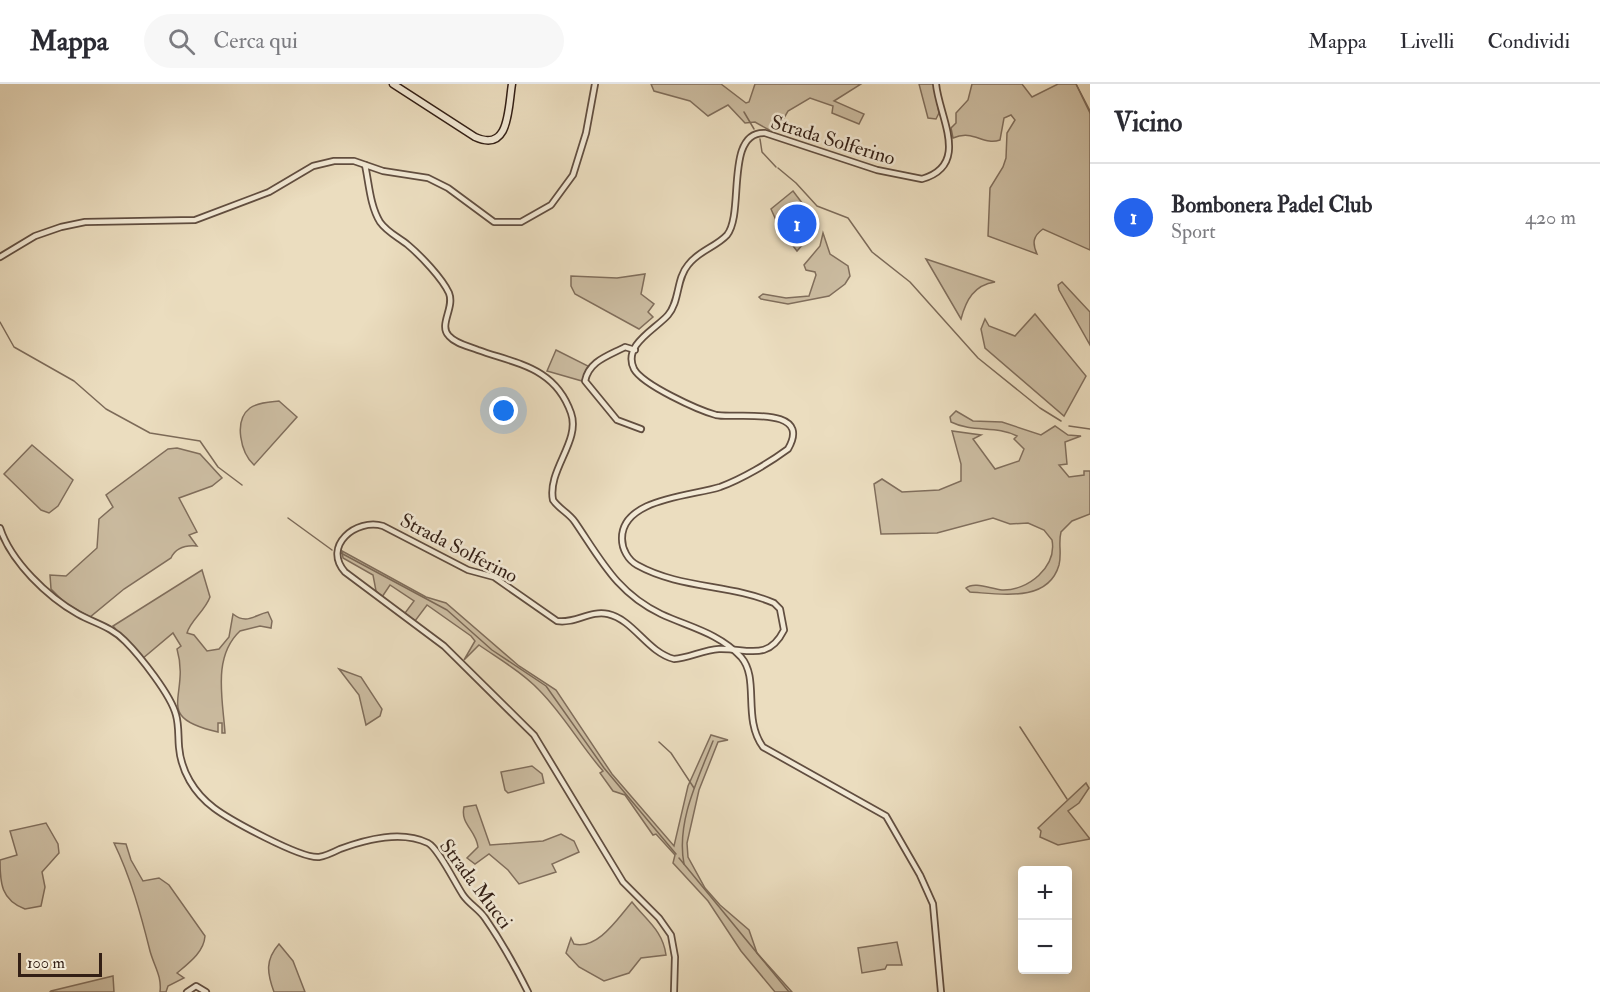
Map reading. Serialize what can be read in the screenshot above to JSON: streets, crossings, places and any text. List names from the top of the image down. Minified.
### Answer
{"streets":{"street":["Strada Solferino","Strada Mucci"]},"scale_bar":"100 m","page":{"header":"Mappa","search":"Cerca qui","nav":["Mappa","Livelli","Condividi"],"heading":"Vicino","list":[{"mark":"1","name":"Bombonera Padel Club","note":"Sport","value":"420 m"}],"pins":"1","map_buttons":["+","−"],"scale":"100 m"}}
